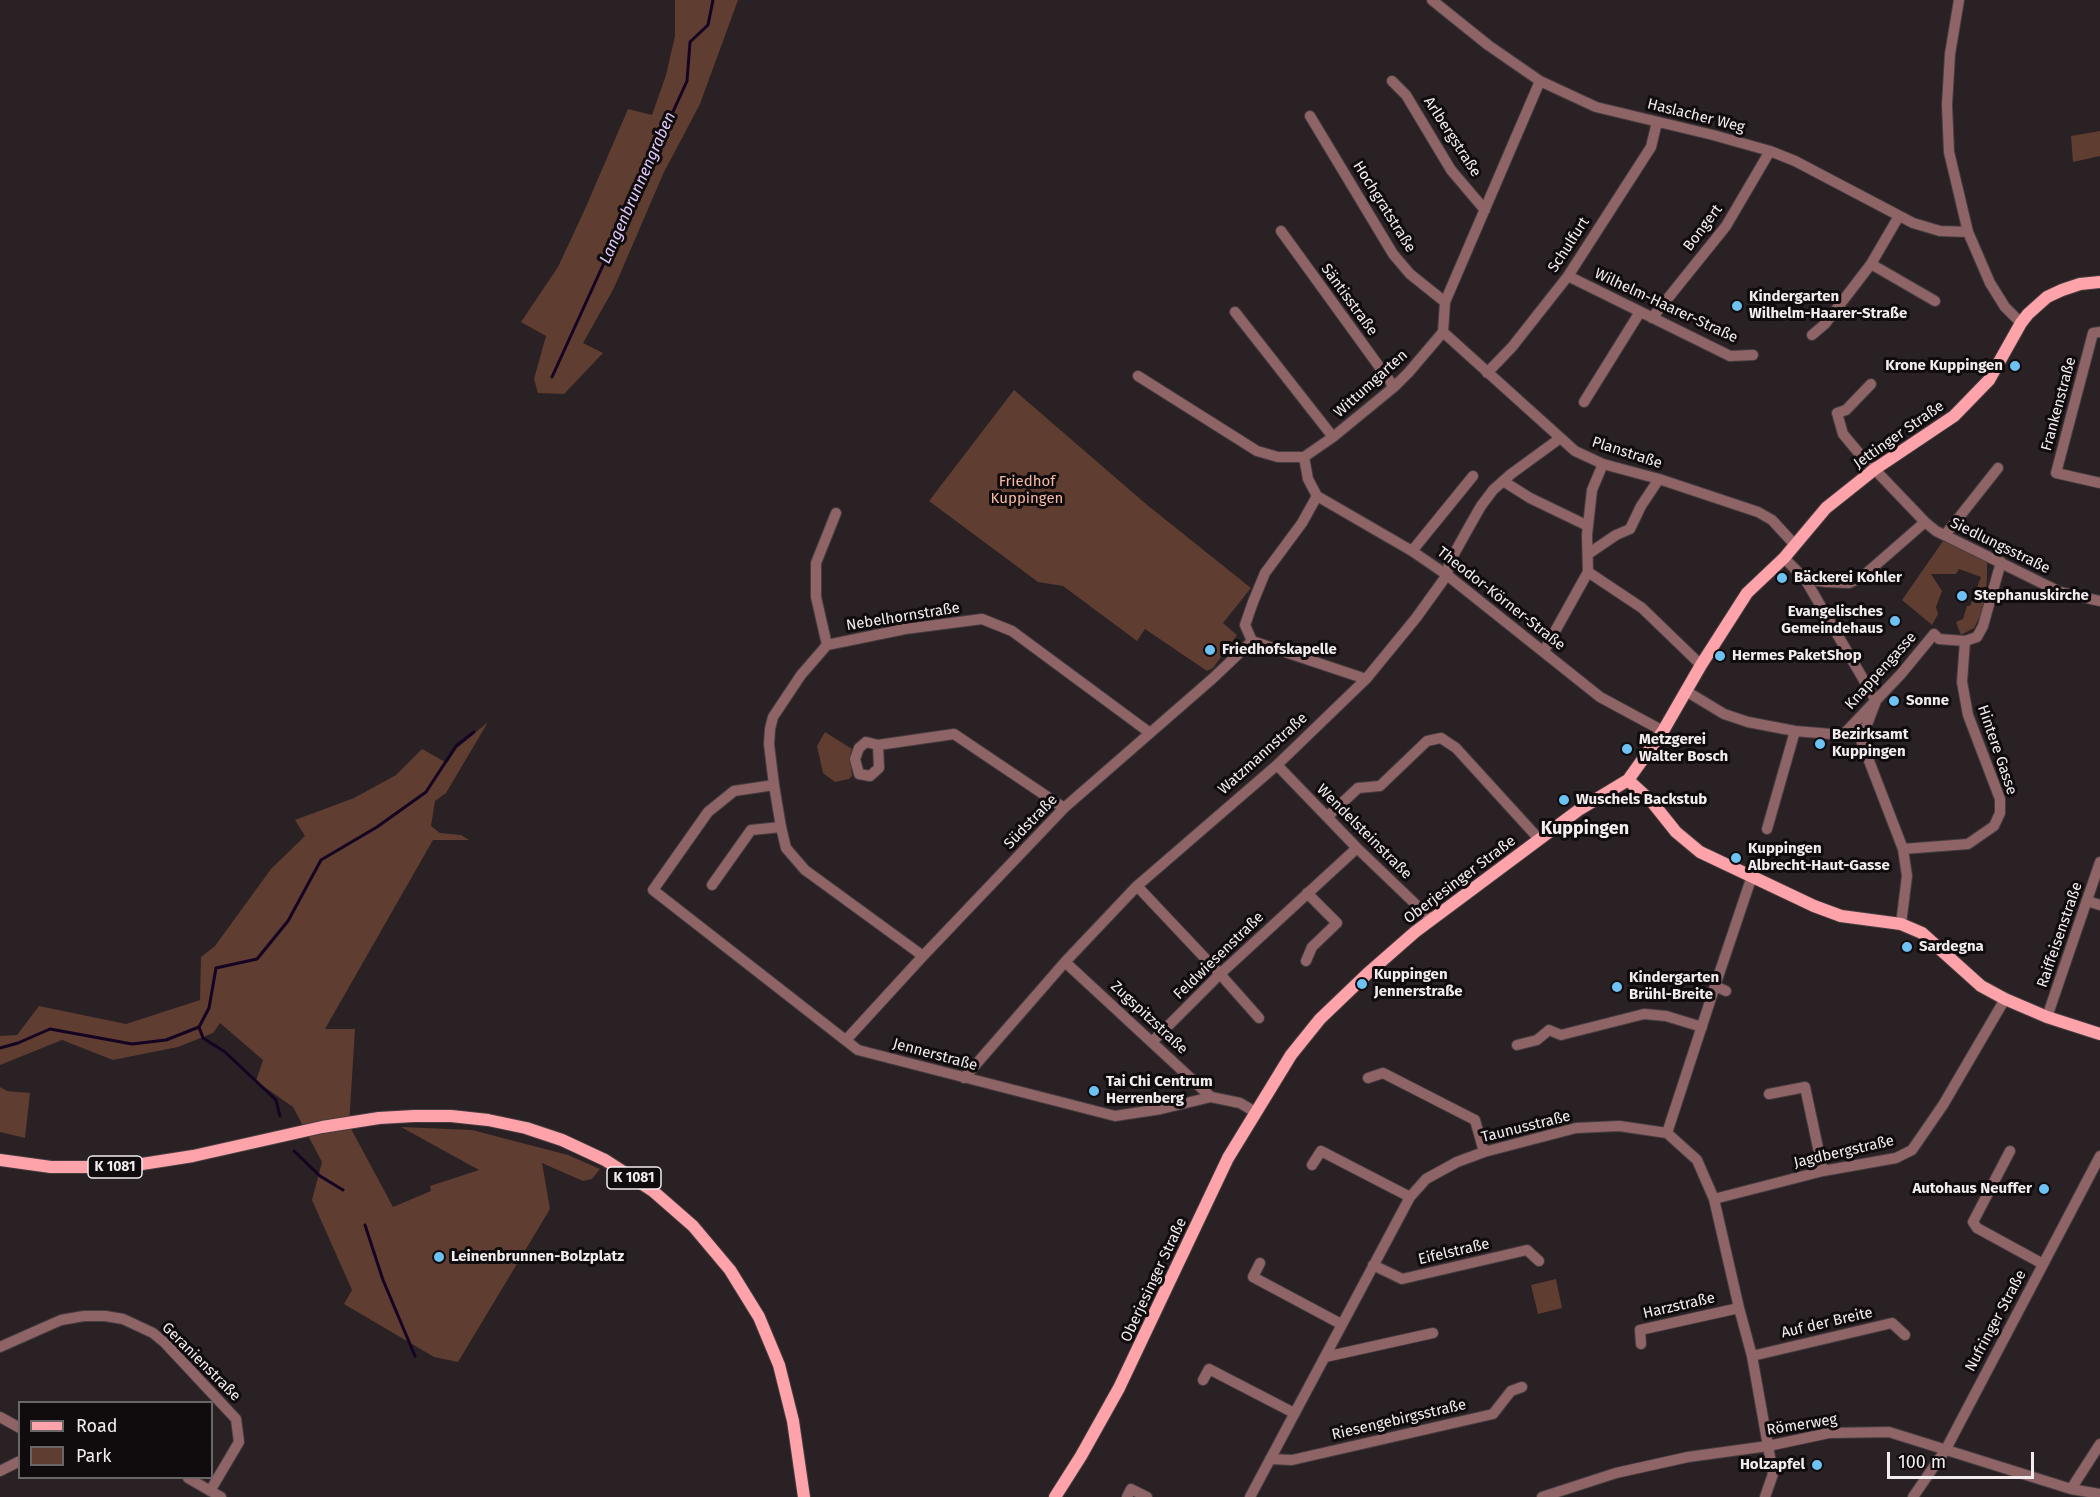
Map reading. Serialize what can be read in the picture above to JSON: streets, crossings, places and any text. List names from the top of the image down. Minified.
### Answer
{"streets":{"main road":["Jettinger Straße","Oberjesinger Straße","K 1081"],"street":["Haslacher Weg","Arlbergstraße","Hochgratstraße","Bongert","Schulfurt","Säntisstraße","Wilhelm-Haarer-Straße","Wittumgarten","Frankenstraße","Planstraße","Siedlungsstraße","Theodor-Körner-Straße","Nebelhornstraße","Knappengasse","Hintere Gasse","Watzmannstraße","Südstraße","Wendelsteinstraße","Raiffeisenstraße","Feldwiesenstraße","Zugspitzstraße","Jennerstraße","Taunusstraße","Jagdbergstraße","Eifelstraße","Harzstraße","Nufringer Straße","Auf der Breite","Geranienstraße","Riesengebirgsstraße","Römerweg"]},"crossings":[["Haslacher Weg","Bongert"],["Haslacher Weg","Schulfurt"],["Bongert","Wilhelm-Haarer-Straße"],["Schulfurt","Wilhelm-Haarer-Straße"],["Schulfurt","Planstraße"],["Säntisstraße","Wittumgarten"],["Wittumgarten","Planstraße"],["Jettinger Straße","Planstraße"],["Jettinger Straße","Siedlungsstraße"],["Jettinger Straße","Theodor-Körner-Straße"],["Jettinger Straße","Oberjesinger Straße"],["Planstraße","Watzmannstraße"],["Theodor-Körner-Straße","Watzmannstraße"],["Nebelhornstraße","Südstraße"],["Knappengasse","Hintere Gasse"],["Watzmannstraße","Wendelsteinstraße"],["Watzmannstraße","Zugspitzstraße"],["Watzmannstraße","Jennerstraße"],["Südstraße","Jennerstraße"],["Wendelsteinstraße","Oberjesinger Straße"],["Wendelsteinstraße","Feldwiesenstraße"],["Oberjesinger Straße","Jennerstraße"],["Feldwiesenstraße","Zugspitzstraße"],["Zugspitzstraße","Jennerstraße"],["Taunusstraße","Eifelstraße"],["Taunusstraße","Riesengebirgsstraße"],["Nufringer Straße","Römerweg"]],"districts":["Kuppingen"],"water":["Langenbrunnengraben"],"parks":["Friedhof Kuppingen"],"places":["Kindergarten Wilhelm-Haarer-Straße","Krone Kuppingen","Bäckerei Kohler","Stephanuskirche","Evangelisches Gemeindehaus","Friedhofskapelle","Hermes PaketShop","Sonne","Bezirksamt Kuppingen","Metzgerei Walter Bosch","Wuschels Backstub","Kuppingen Albrecht-Haut-Gasse","Sardegna","Kuppingen Jennerstraße","Kindergarten Brühl-Breite","Tai Chi Centrum Herrenberg","Autohaus Neuffer","Leinenbrunnen-Bolzplatz","Holzapfel"],"legend":["Road","Park"],"scale_bar":"100 m"}
